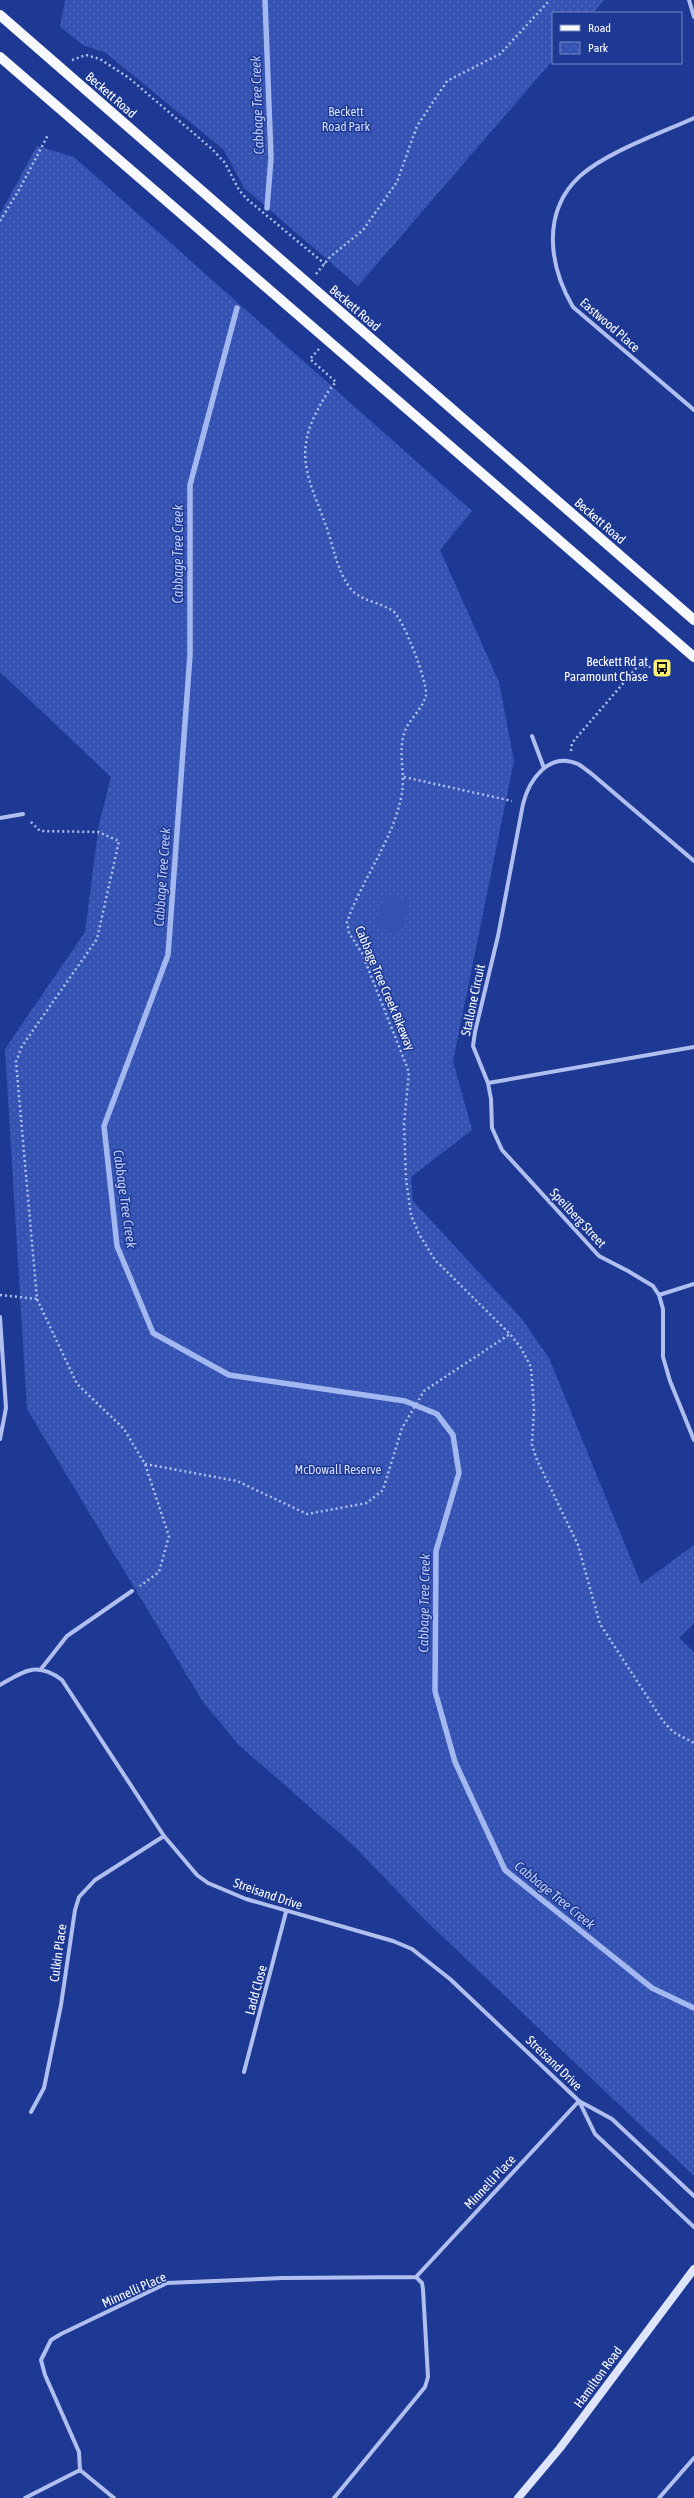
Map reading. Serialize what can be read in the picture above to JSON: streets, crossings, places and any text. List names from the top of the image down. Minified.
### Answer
{"streets":{"main road":["Beckett Road","Hamilton Road"],"street":["Eastwood Place","Stallone Circuit","Speilberg Street","Streisand Drive","Culkin Place","Ladd Close","Minnelli Place"],"path":["Cabbage Tree Creek Bikeway"]},"crossings":[["Stallone Circuit","Speilberg Street"],["Streisand Drive","Culkin Place"],["Streisand Drive","Ladd Close"],["Streisand Drive","Minnelli Place"]],"water":["Cabbage Tree Creek"],"parks":["Beckett Road Park","McDowall Reserve"],"places":{"bus stop":["Beckett Rd at Paramount Chase"]},"legend":["Road","Park"]}
